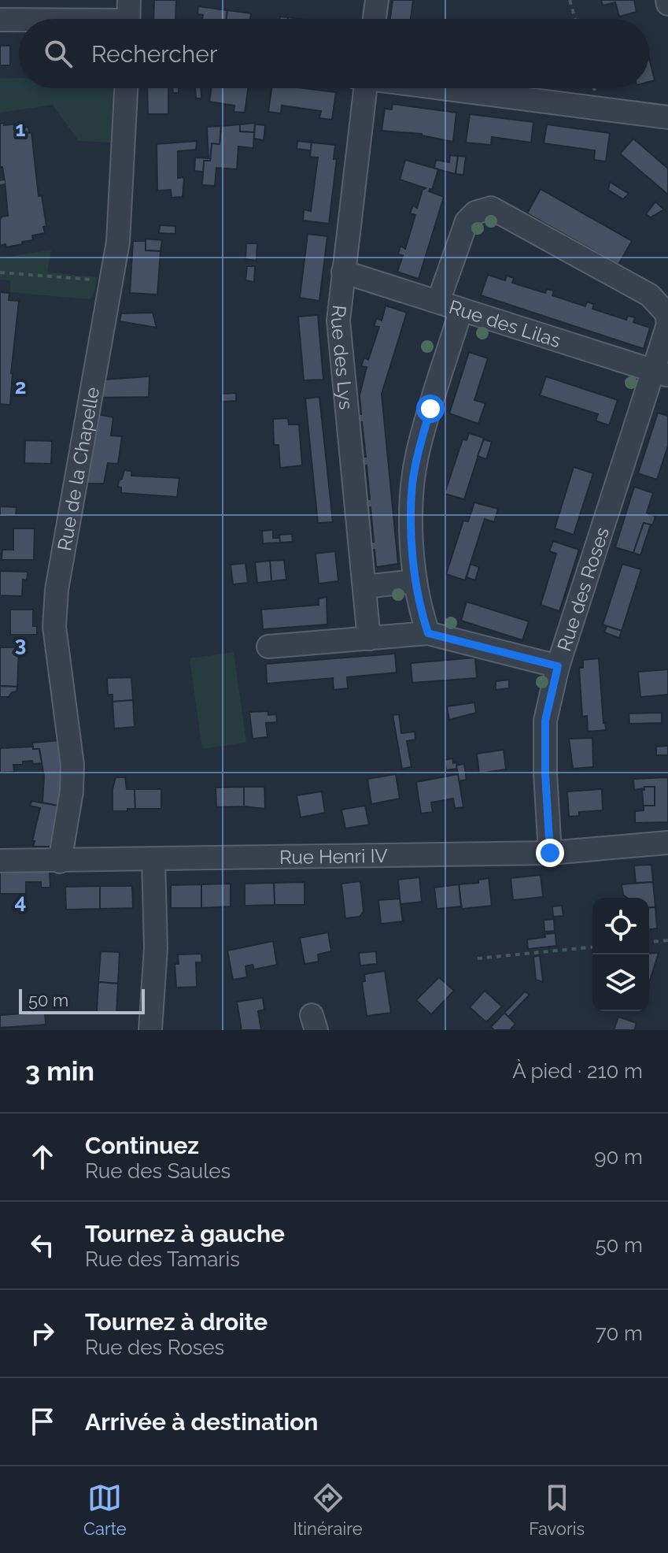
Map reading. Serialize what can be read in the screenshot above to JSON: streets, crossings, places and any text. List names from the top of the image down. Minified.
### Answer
{"streets":{"street":["Rue des Lilas","Rue des Lys","Rue de la Chapelle","Rue des Roses","Rue Henri IV"]},"crossings":[["Rue des Lilas","Rue des Lys"],["Rue des Lilas","Rue des Roses"],["Rue de la Chapelle","Rue Henri IV"],["Rue des Roses","Rue Henri IV"]],"scale_bar":"50 m","page":{"search":"Rechercher","scale":"50 m","heading":["3 min","À pied · 210 m"],"list":[["Continuez","Rue des Saules","90 m"],["Tournez à gauche","Rue des Tamaris","50 m"],["Tournez à droite","Rue des Roses","70 m"],"Arrivée à destination"],"nav":["Carte","Itinéraire","Favoris"]},"grid":{"rows":["1","2","3","4"]}}
